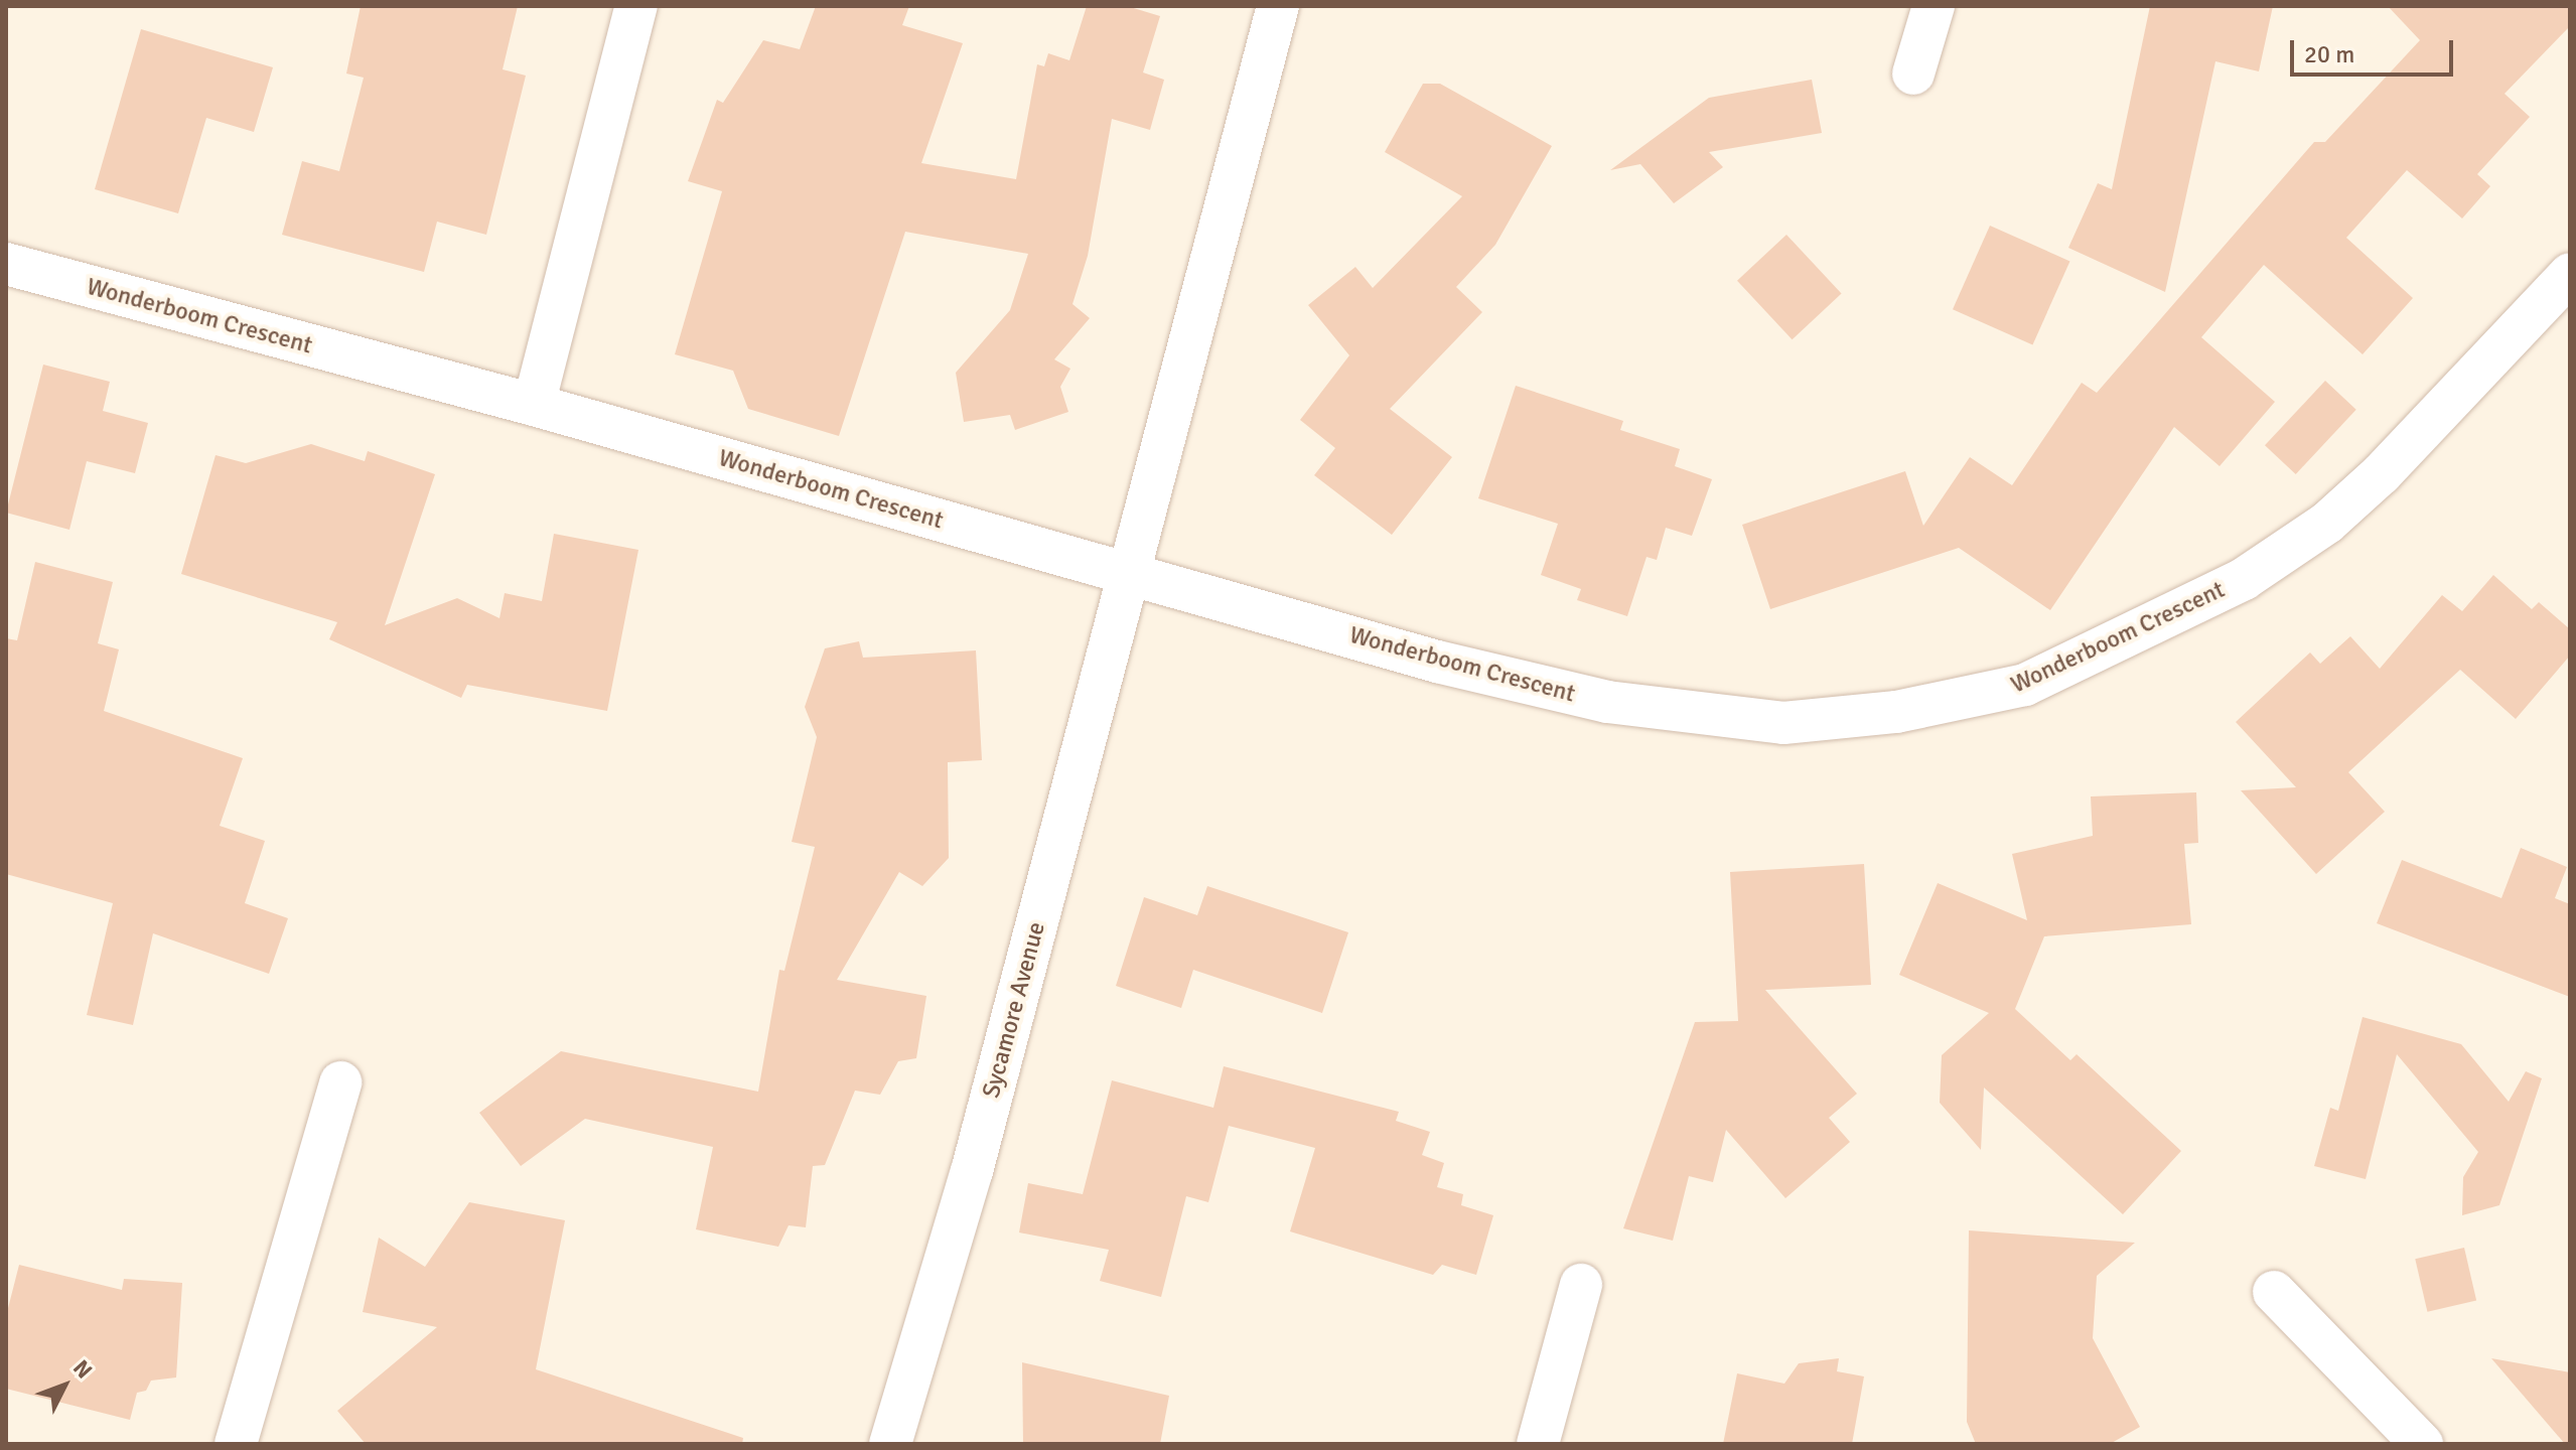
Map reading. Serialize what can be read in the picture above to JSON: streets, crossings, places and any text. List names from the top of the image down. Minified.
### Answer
{"streets":{"street":["Wonderboom Crescent","Sycamore Avenue"]},"crossings":[["Wonderboom Crescent","Sycamore Avenue"]],"scale_bar":"20 m","north":"top right"}
